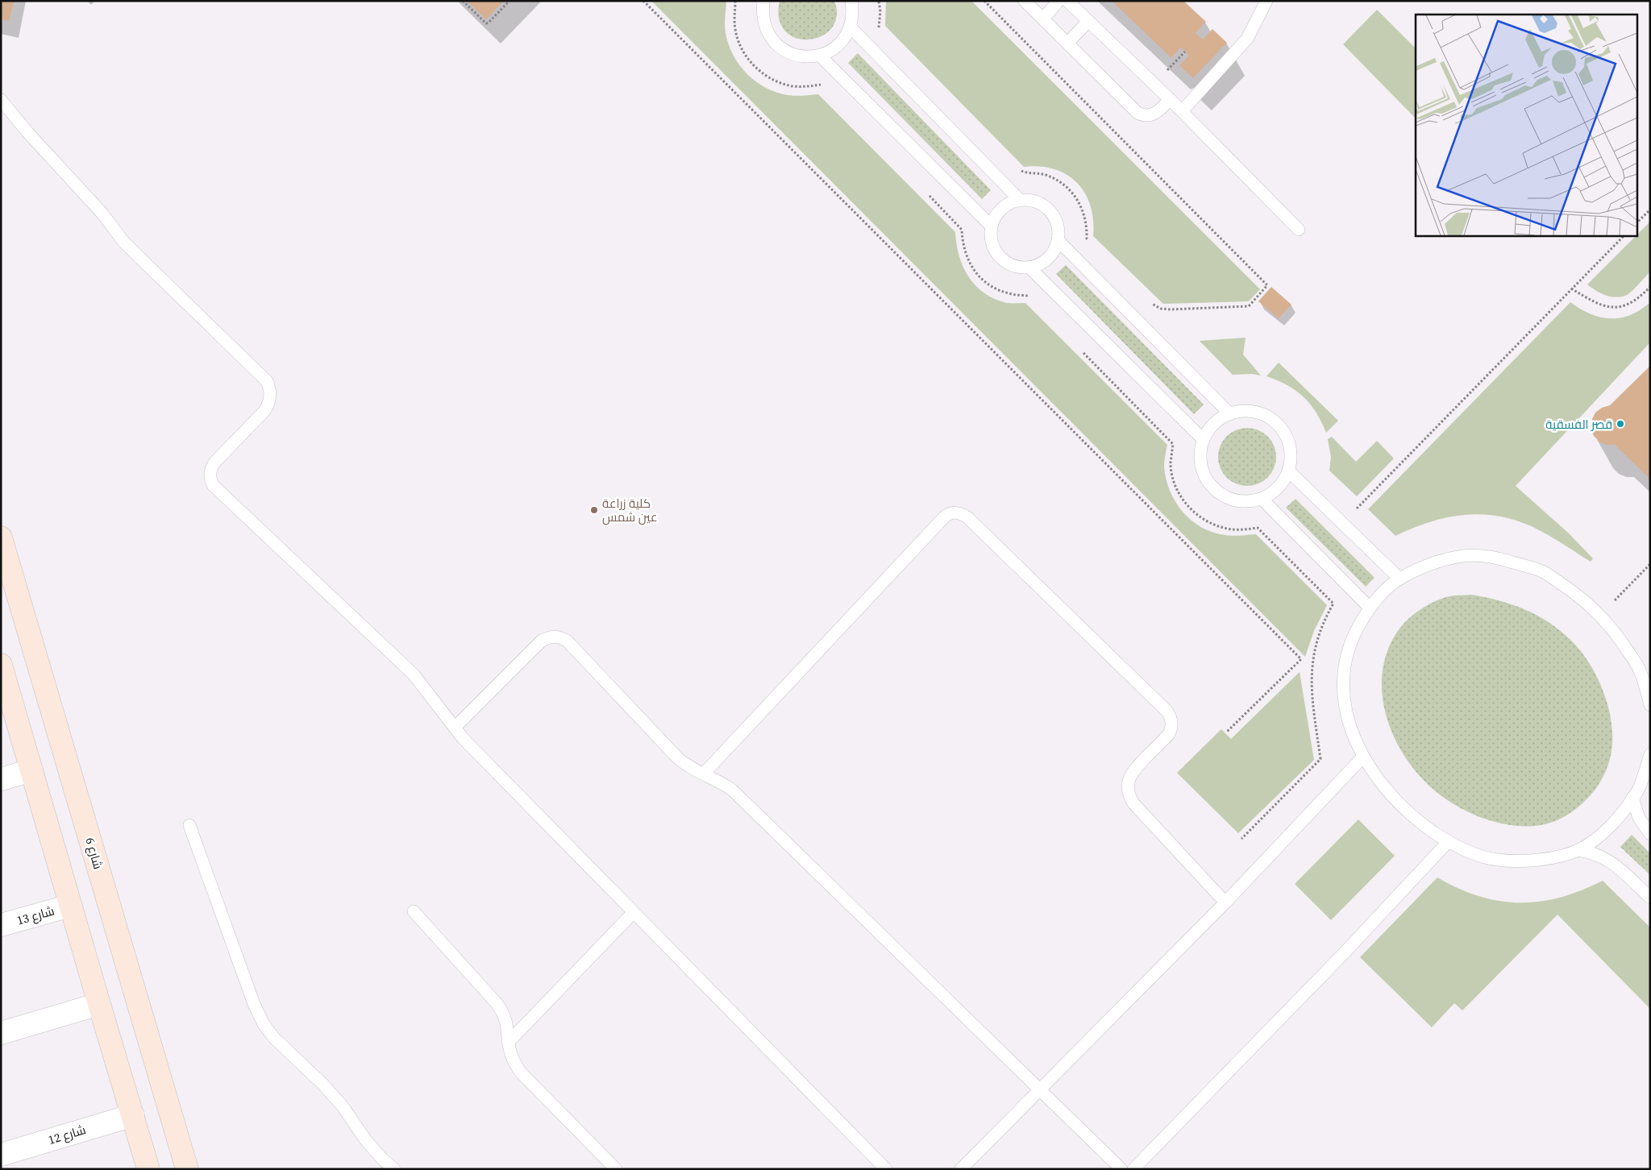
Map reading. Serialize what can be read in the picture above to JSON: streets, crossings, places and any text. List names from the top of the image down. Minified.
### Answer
{"streets":{"main road":["شارع 6"],"street":["شارع 13","شارع 12"]},"places":["قصر الفسقية","كلية زراعة عين شمس"]}
